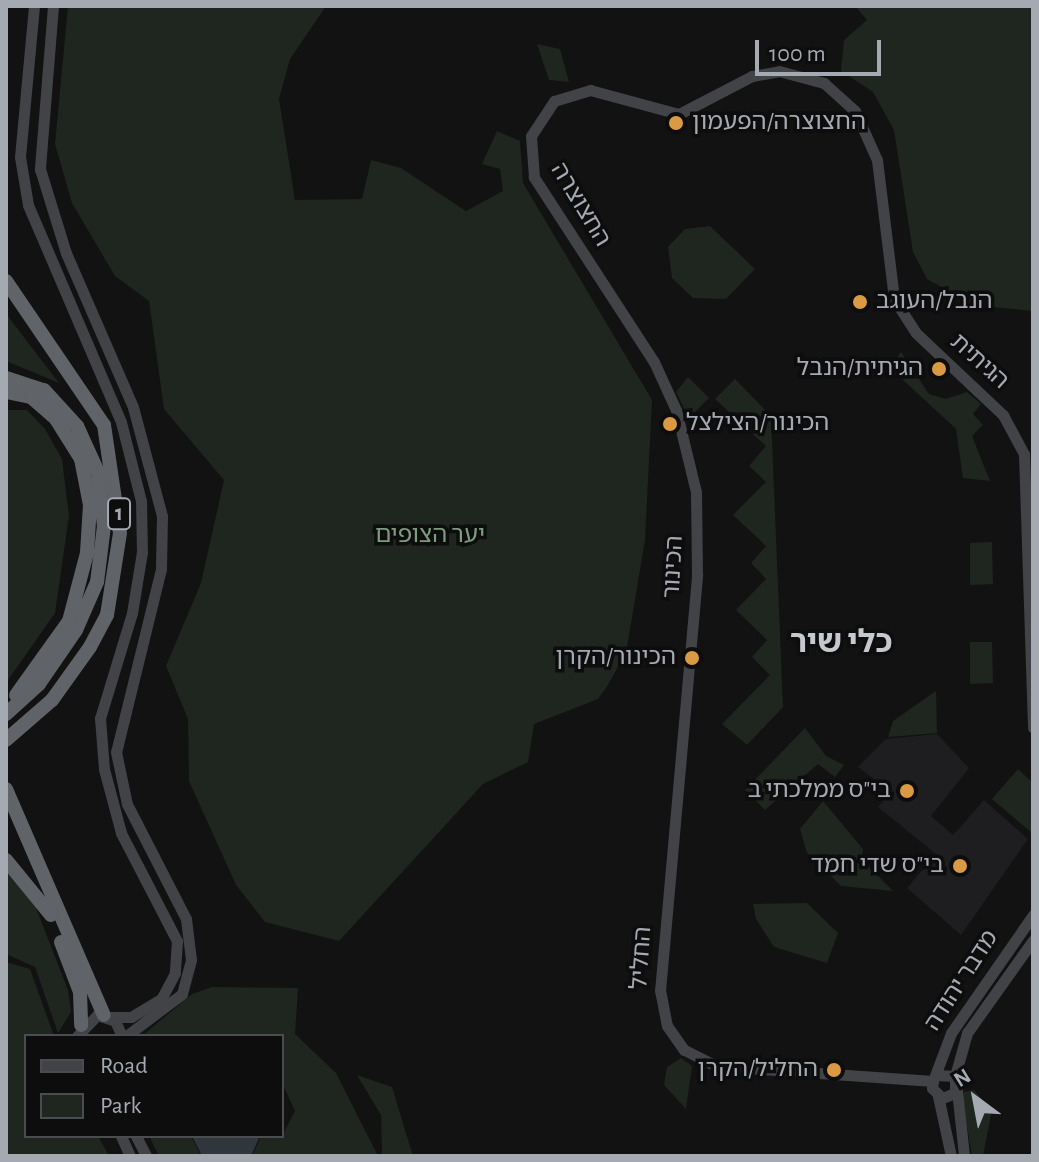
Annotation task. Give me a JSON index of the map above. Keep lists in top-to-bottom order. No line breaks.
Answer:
{"streets":{"highway":["1"],"street":["החצוצרה","הגיתית","הכינור","החליל","מדבר יהודה"]},"crossings":[["החצוצרה","הגיתית"],["החצוצרה","הכינור"],["הכינור","החליל"],["החליל","מדבר יהודה"]],"districts":["כלי שיר"],"parks":["יער הצופים"],"places":["החצוצרה/הפעמון","הנבל/העוגב","הגיתית/הנבל","הכינור/הצילצל","הכינור/הקרן","בי\"ס ממלכתי ב","בי\"ס שדי חמד","החליל/הקרן"],"legend":["Road","Park"],"scale_bar":"100 m","north":"top left"}
